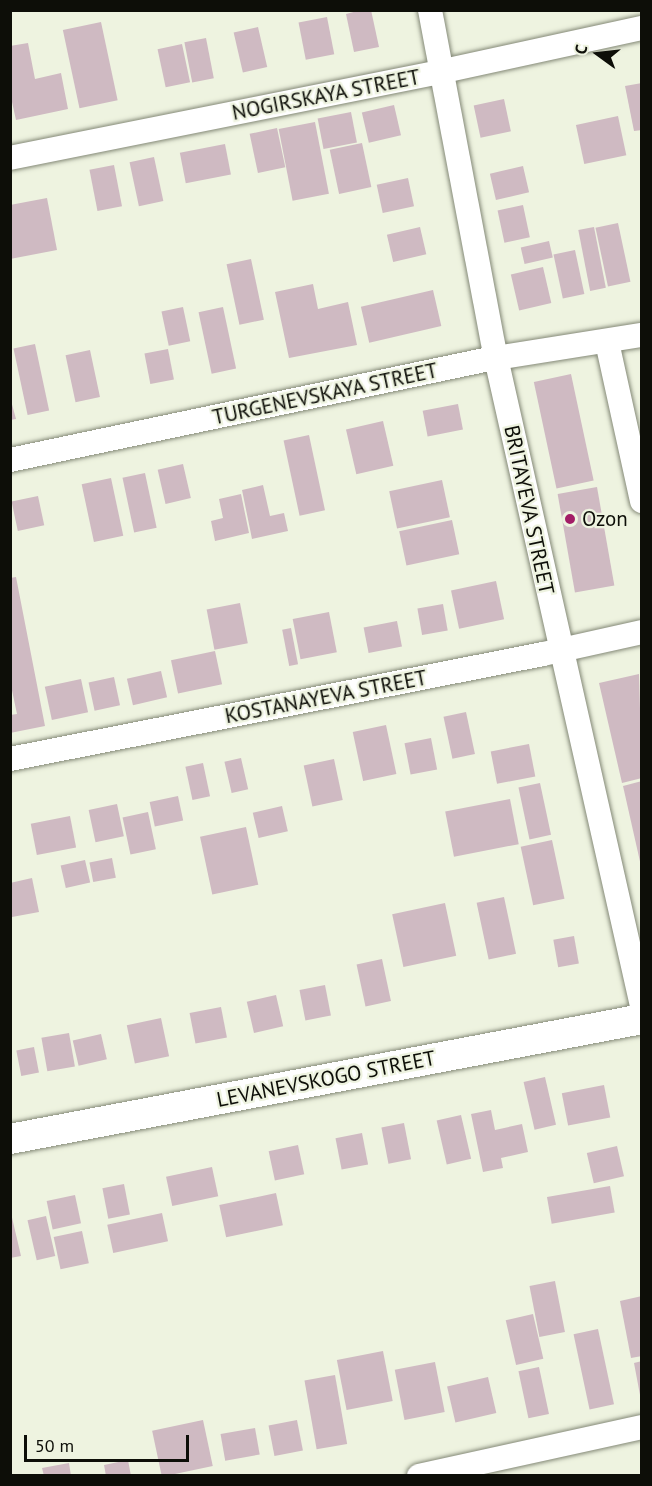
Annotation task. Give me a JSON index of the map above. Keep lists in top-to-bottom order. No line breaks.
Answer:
{"streets":{"street":["NOGIRSKAYA STREET","TURGENEVSKAYA STREET","BRITAYEVA STREET","KOSTANAYEVA STREET","LEVANEVSKOGO STREET"]},"crossings":[["NOGIRSKAYA STREET","BRITAYEVA STREET"],["TURGENEVSKAYA STREET","BRITAYEVA STREET"],["BRITAYEVA STREET","KOSTANAYEVA STREET"]],"places":["Ozon"],"scale_bar":"50 m","north":"left"}
